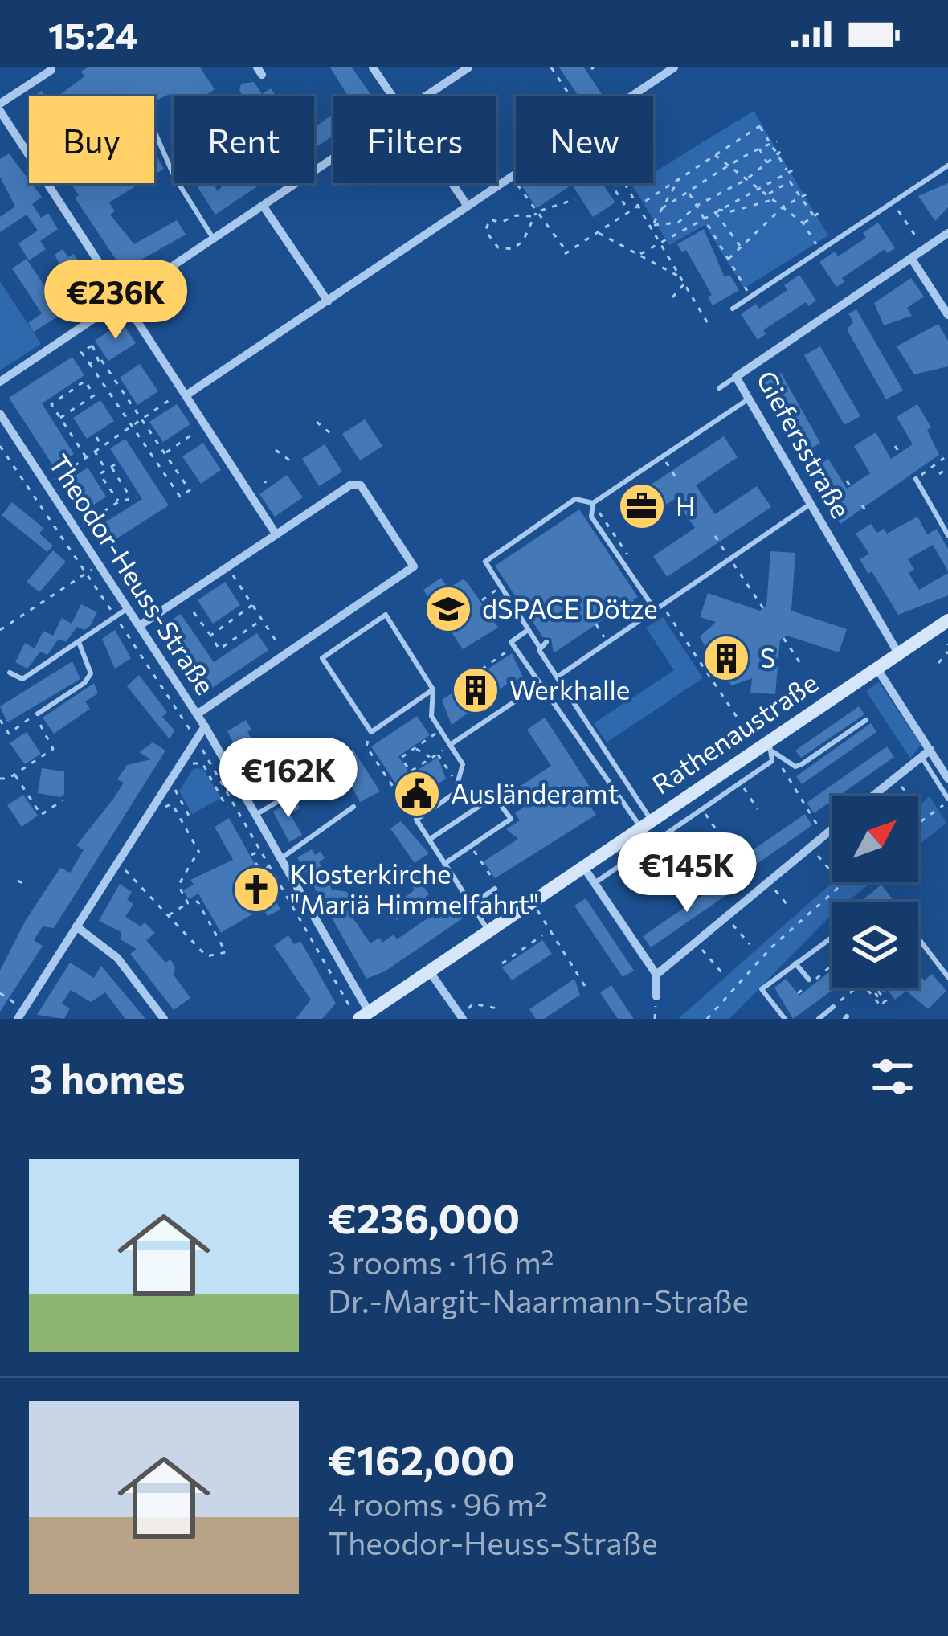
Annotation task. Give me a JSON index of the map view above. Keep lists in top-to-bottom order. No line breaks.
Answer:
{"streets":{"street":["Giefersstraße","Theodor-Heuss-Straße","Rathenaustraße"]},"crossings":[["Giefersstraße","Rathenaustraße"],["Theodor-Heuss-Straße","Rathenaustraße"]],"places":{"office":["H"],"school or university":["dSPACE Dötze"],"building":["S","Werkhalle"],"public building":["Ausländeramt"],"church":["Klosterkirche \"Mariä Himmelfahrt\""]},"north":"top right","page":{"status":"15:24","chip":["Buy","Rent","Filters","New"],"price":["€236K","€162K","€145K"],"heading":"3 homes","list":[{"name":"€236,000","note":"3 rooms · 116 m² · Dr.-Margit-Naarmann-Straße"},{"name":"€162,000","note":"4 rooms · 96 m² · Theodor-Heuss-Straße"}]}}
